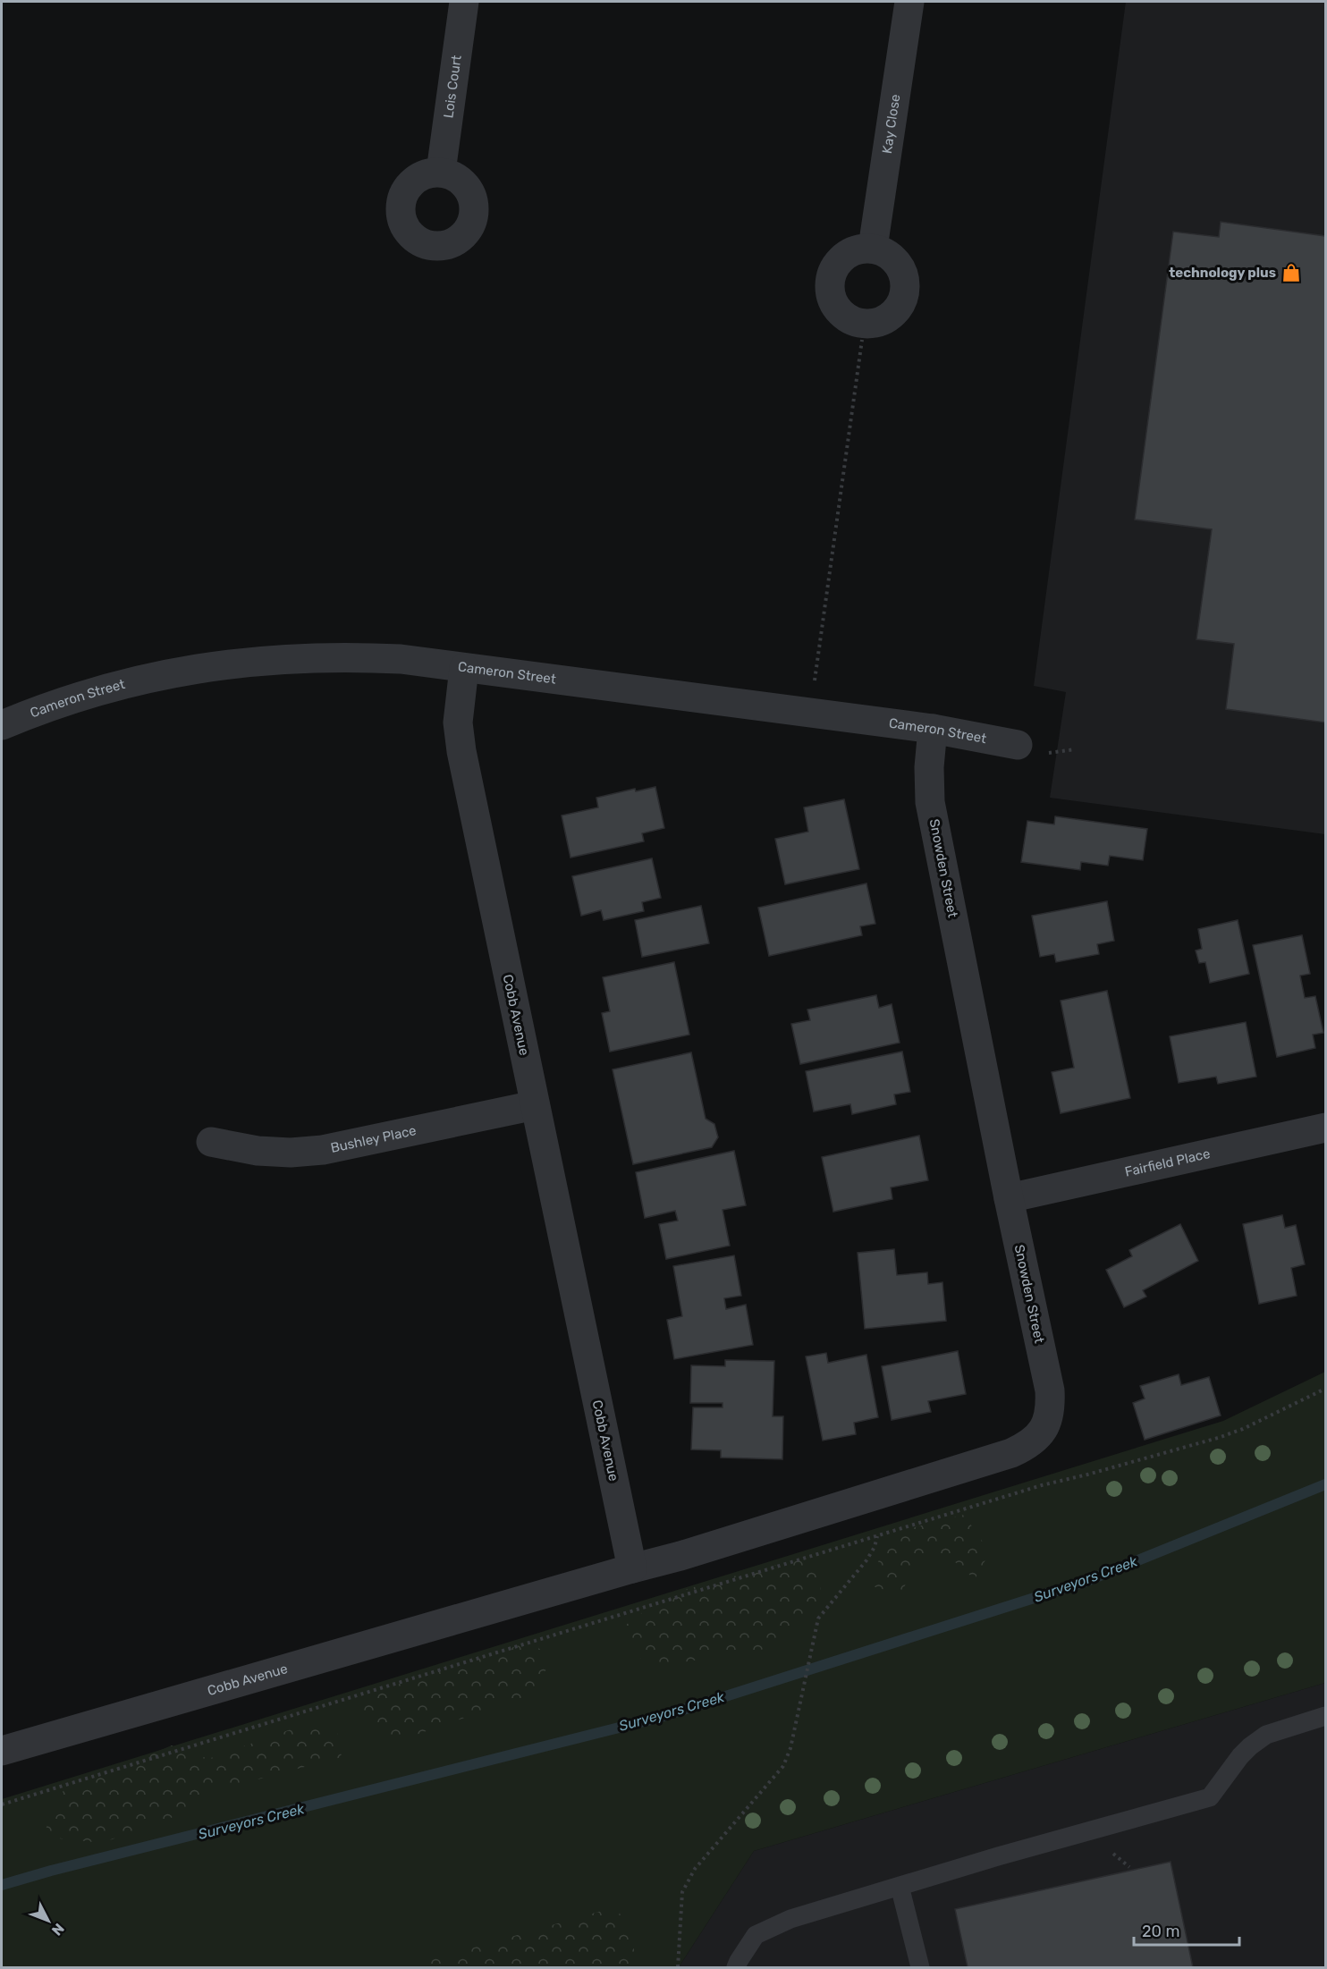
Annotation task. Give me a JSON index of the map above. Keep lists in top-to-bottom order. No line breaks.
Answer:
{"streets":{"street":["Lois Court","Kay Close","Cameron Street","Snowden Street","Cobb Avenue","Bushley Place","Fairfield Place"]},"crossings":[["Cameron Street","Snowden Street"],["Cameron Street","Cobb Avenue"],["Snowden Street","Cobb Avenue"],["Snowden Street","Fairfield Place"],["Cobb Avenue","Bushley Place"]],"water":["Surveyors Creek"],"places":{"shop":["technology plus"]},"scale_bar":"20 m","north":"bottom right"}
